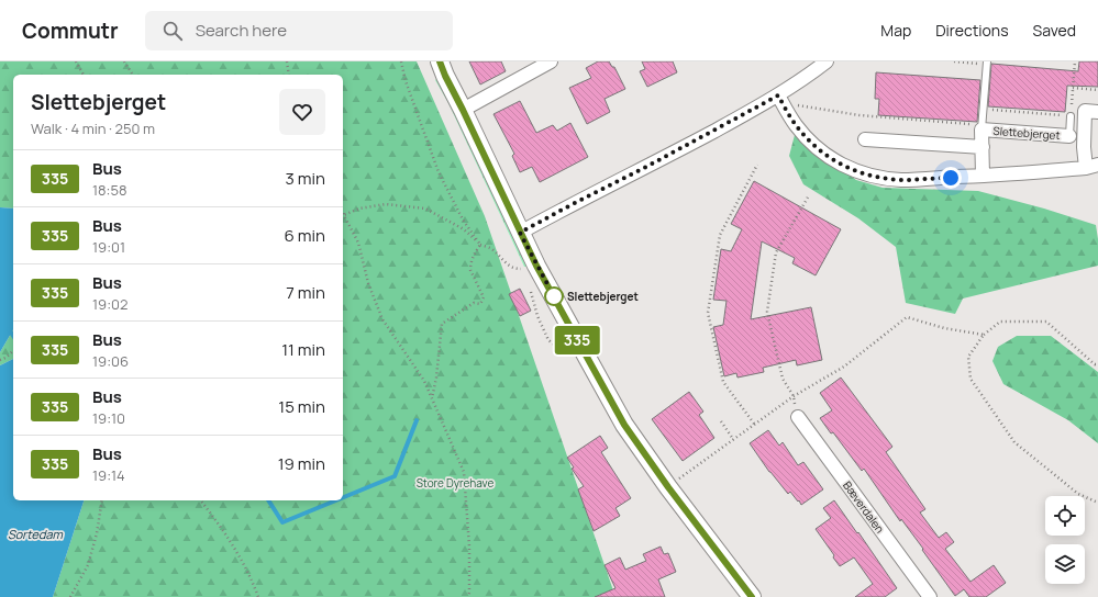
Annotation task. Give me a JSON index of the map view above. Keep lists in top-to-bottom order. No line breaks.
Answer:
{"streets":{"street":["Slettebjerget","Bæverdalen"]},"water":["Sortedam"],"parks":["Store Dyrehave"],"places":["Slettebjerget"],"lines":["bus line 335"],"page":{"header":"Commutr","search":"Search here","nav":["Map","Directions","Saved"],"on_map":"335","heading":["Slettebjerget","Walk · 4 min · 250 m"],"list":[{"mark":"335","name":"Bus","note":"18:58","value":"3 min"},{"mark":"335","name":"Bus","note":"19:01","value":"6 min"},{"mark":"335","name":"Bus","note":"19:02","value":"7 min"},{"mark":"335","name":"Bus","note":"19:06","value":"11 min"},{"mark":"335","name":"Bus","note":"19:10","value":"15 min"},{"mark":"335","name":"Bus","note":"19:14","value":"19 min"}]}}
